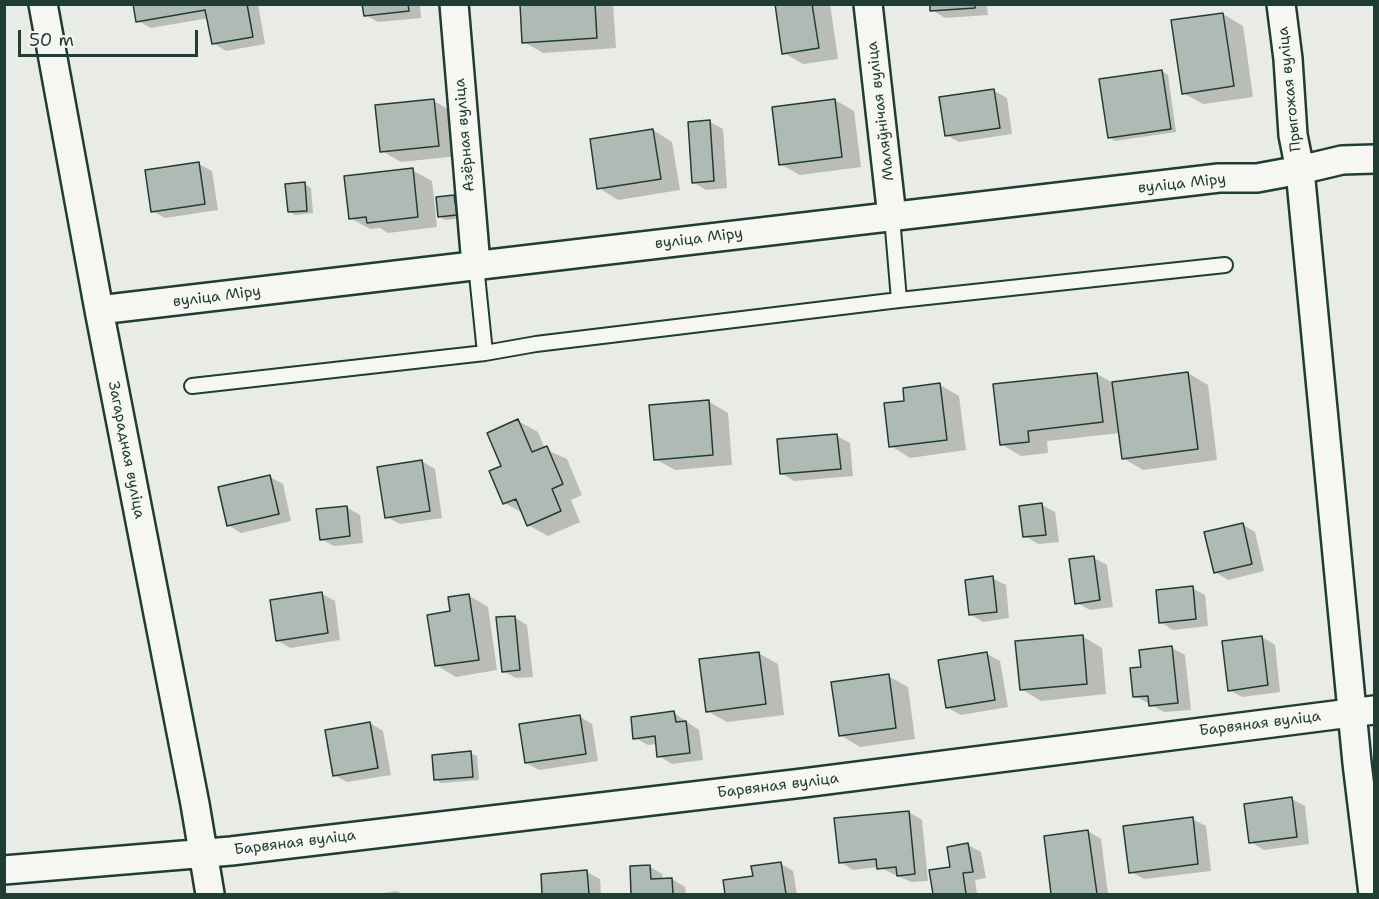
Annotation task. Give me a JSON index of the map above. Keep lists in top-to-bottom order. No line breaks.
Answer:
{"streets":{"street":["Прыгожая вуліца","Маляўнічая вуліца","Азёрная вуліца","вуліца Міру","Загарадная вуліца","Барвяная вуліца"]},"crossings":[["Прыгожая вуліца","вуліца Міру"],["Маляўнічая вуліца","вуліца Міру"],["Азёрная вуліца","вуліца Міру"],["вуліца Міру","Загарадная вуліца"],["Загарадная вуліца","Барвяная вуліца"]],"scale_bar":"50 m"}
